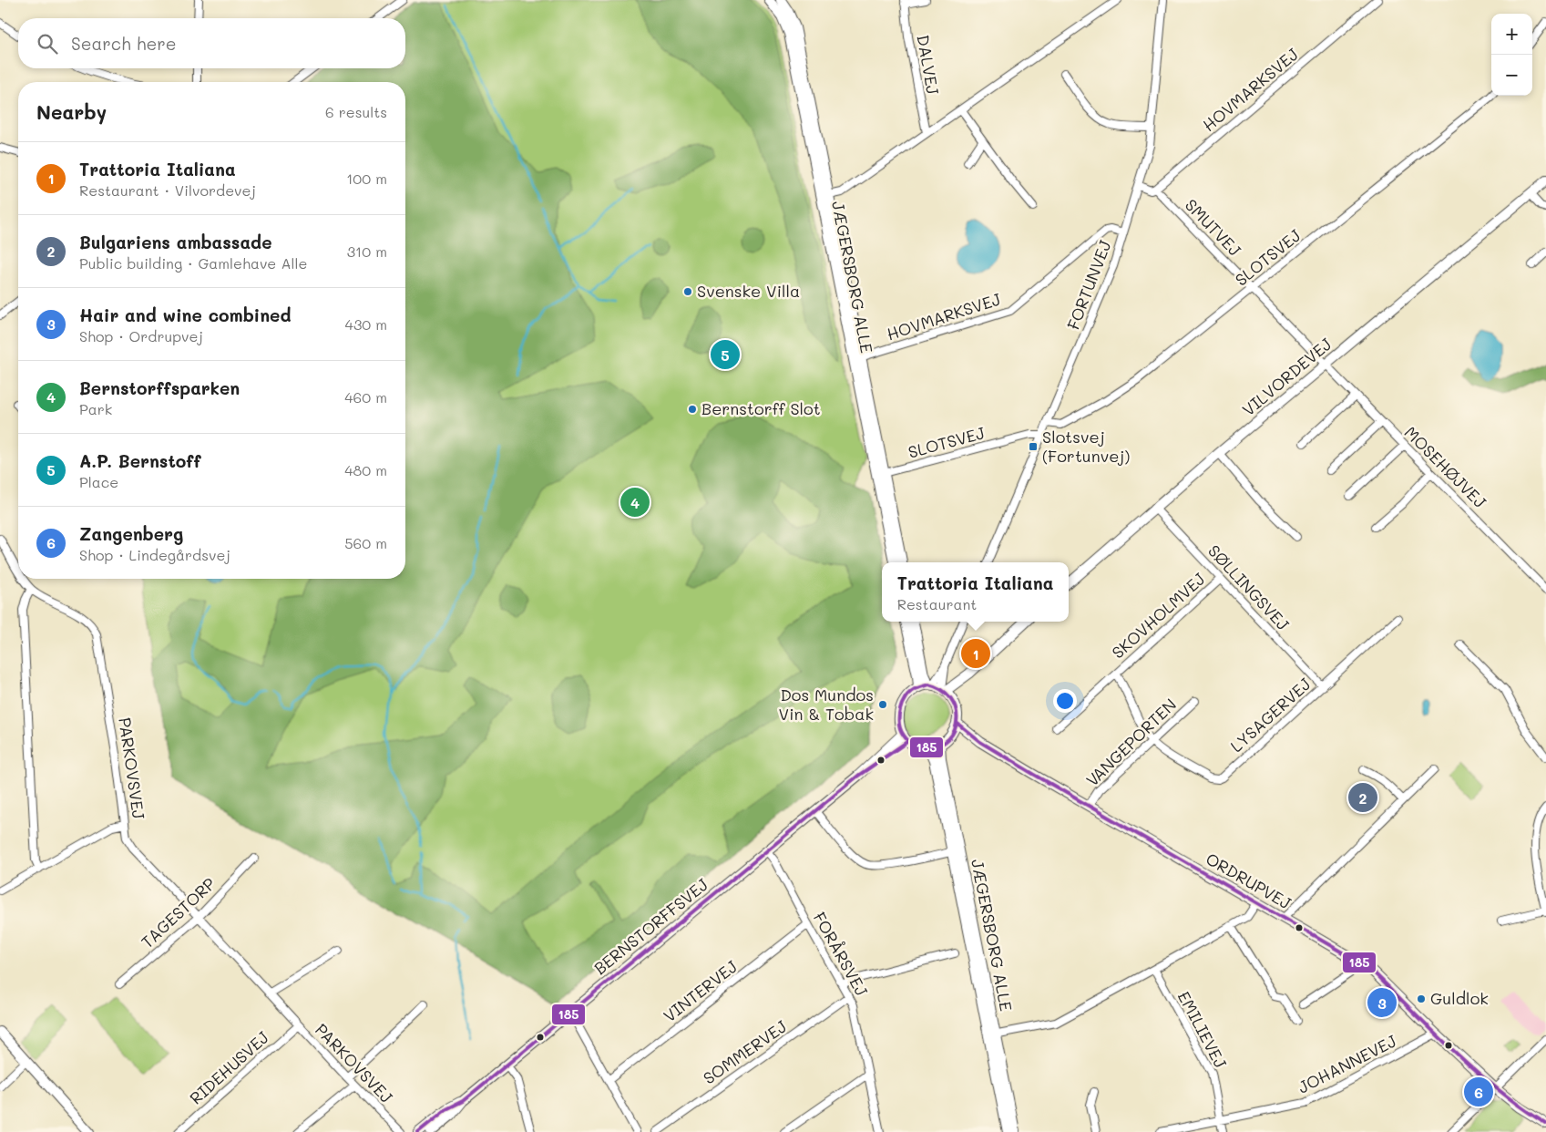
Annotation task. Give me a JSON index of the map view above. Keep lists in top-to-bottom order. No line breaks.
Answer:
{"streets":{"street":["DALVEJ","HOVMARKSVEJ","SMUTVEJ","SLOTSVEJ","JÆGERSBORG ALLE","FORTUNVEJ","VILVORDEVEJ","MOSEHØJVEJ","SØLLINGSVEJ","SKOVHOLMVEJ","LYSAGERVEJ","VANGEPORTEN","PARKOVSVEJ","ORDRUPVEJ","TAGESTORP","BERNSTORFFSVEJ","FORÅRSVEJ","VINTERVEJ","EMILIEVEJ","SOMMERVEJ","JOHANNEVEJ","RIDEHUSVEJ"]},"crossings":[["HOVMARKSVEJ","SMUTVEJ"],["HOVMARKSVEJ","JÆGERSBORG ALLE"],["HOVMARKSVEJ","FORTUNVEJ"],["SMUTVEJ","SLOTSVEJ"],["SMUTVEJ","VILVORDEVEJ"],["SMUTVEJ","MOSEHØJVEJ"],["SLOTSVEJ","JÆGERSBORG ALLE"],["SLOTSVEJ","FORTUNVEJ"],["JÆGERSBORG ALLE","ORDRUPVEJ"],["JÆGERSBORG ALLE","BERNSTORFFSVEJ"],["VILVORDEVEJ","MOSEHØJVEJ"],["VILVORDEVEJ","SØLLINGSVEJ"],["SØLLINGSVEJ","SKOVHOLMVEJ"],["SØLLINGSVEJ","LYSAGERVEJ"],["SKOVHOLMVEJ","LYSAGERVEJ"],["SKOVHOLMVEJ","VANGEPORTEN"],["LYSAGERVEJ","VANGEPORTEN"],["VANGEPORTEN","ORDRUPVEJ"],["PARKOVSVEJ","TAGESTORP"],["PARKOVSVEJ","RIDEHUSVEJ"],["ORDRUPVEJ","BERNSTORFFSVEJ"],["ORDRUPVEJ","JOHANNEVEJ"],["BERNSTORFFSVEJ","FORÅRSVEJ"],["FORÅRSVEJ","VINTERVEJ"],["FORÅRSVEJ","SOMMERVEJ"],["EMILIEVEJ","JOHANNEVEJ"]],"places":{"other":["Svenske Villa","Bernstorff Slot","Dos Mundos Vin & Tobak","Guldlok"],"transit":["Slotsvej (Fortunvej)"]},"lines":["transit line 185"],"page":{"map_buttons":["+","−"],"search":"Search here","heading":["Nearby","6 results"],"list":[{"mark":"1","name":"Trattoria Italiana","note":"Restaurant · Vilvordevej","value":"100 m"},{"mark":"2","name":"Bulgariens ambassade","note":"Public building · Gamlehave Alle","value":"310 m"},{"mark":"3","name":"Hair and wine combined","note":"Shop · Ordrupvej","value":"430 m"},{"mark":"4","name":"Bernstorffsparken","note":"Park","value":"460 m"},{"mark":"5","name":"A.P. Bernstoff","note":"Place","value":"480 m"},{"mark":"6","name":"Zangenberg","note":"Shop · Lindegårdsvej","value":"560 m"}],"pins":["5","4","1","2","3","6"],"popup":["Trattoria Italiana","Restaurant"]}}
